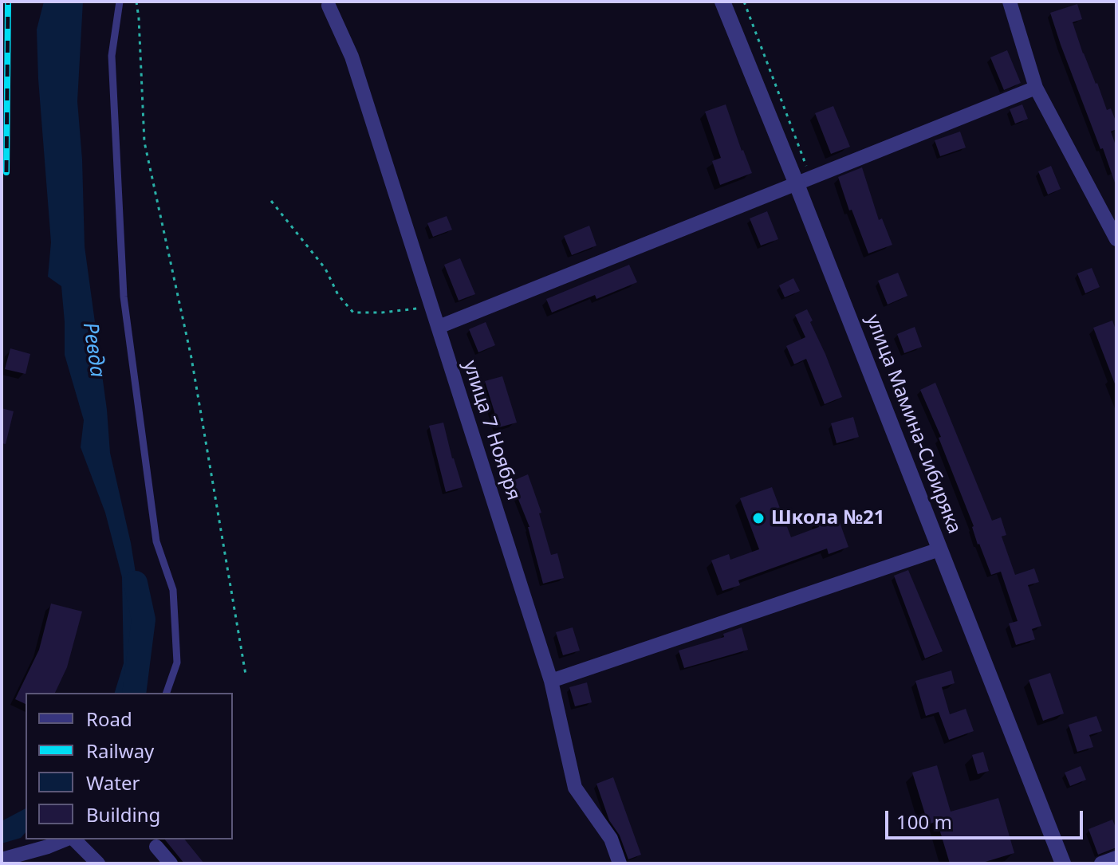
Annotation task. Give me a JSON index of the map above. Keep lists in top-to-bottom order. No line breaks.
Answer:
{"streets":{"street":["улица Мамина-Сибиряка","улица 7 Ноября"]},"water":["Ревда"],"places":["Школа №21"],"legend":["Road","Railway","Water","Building"],"scale_bar":"100 m"}
